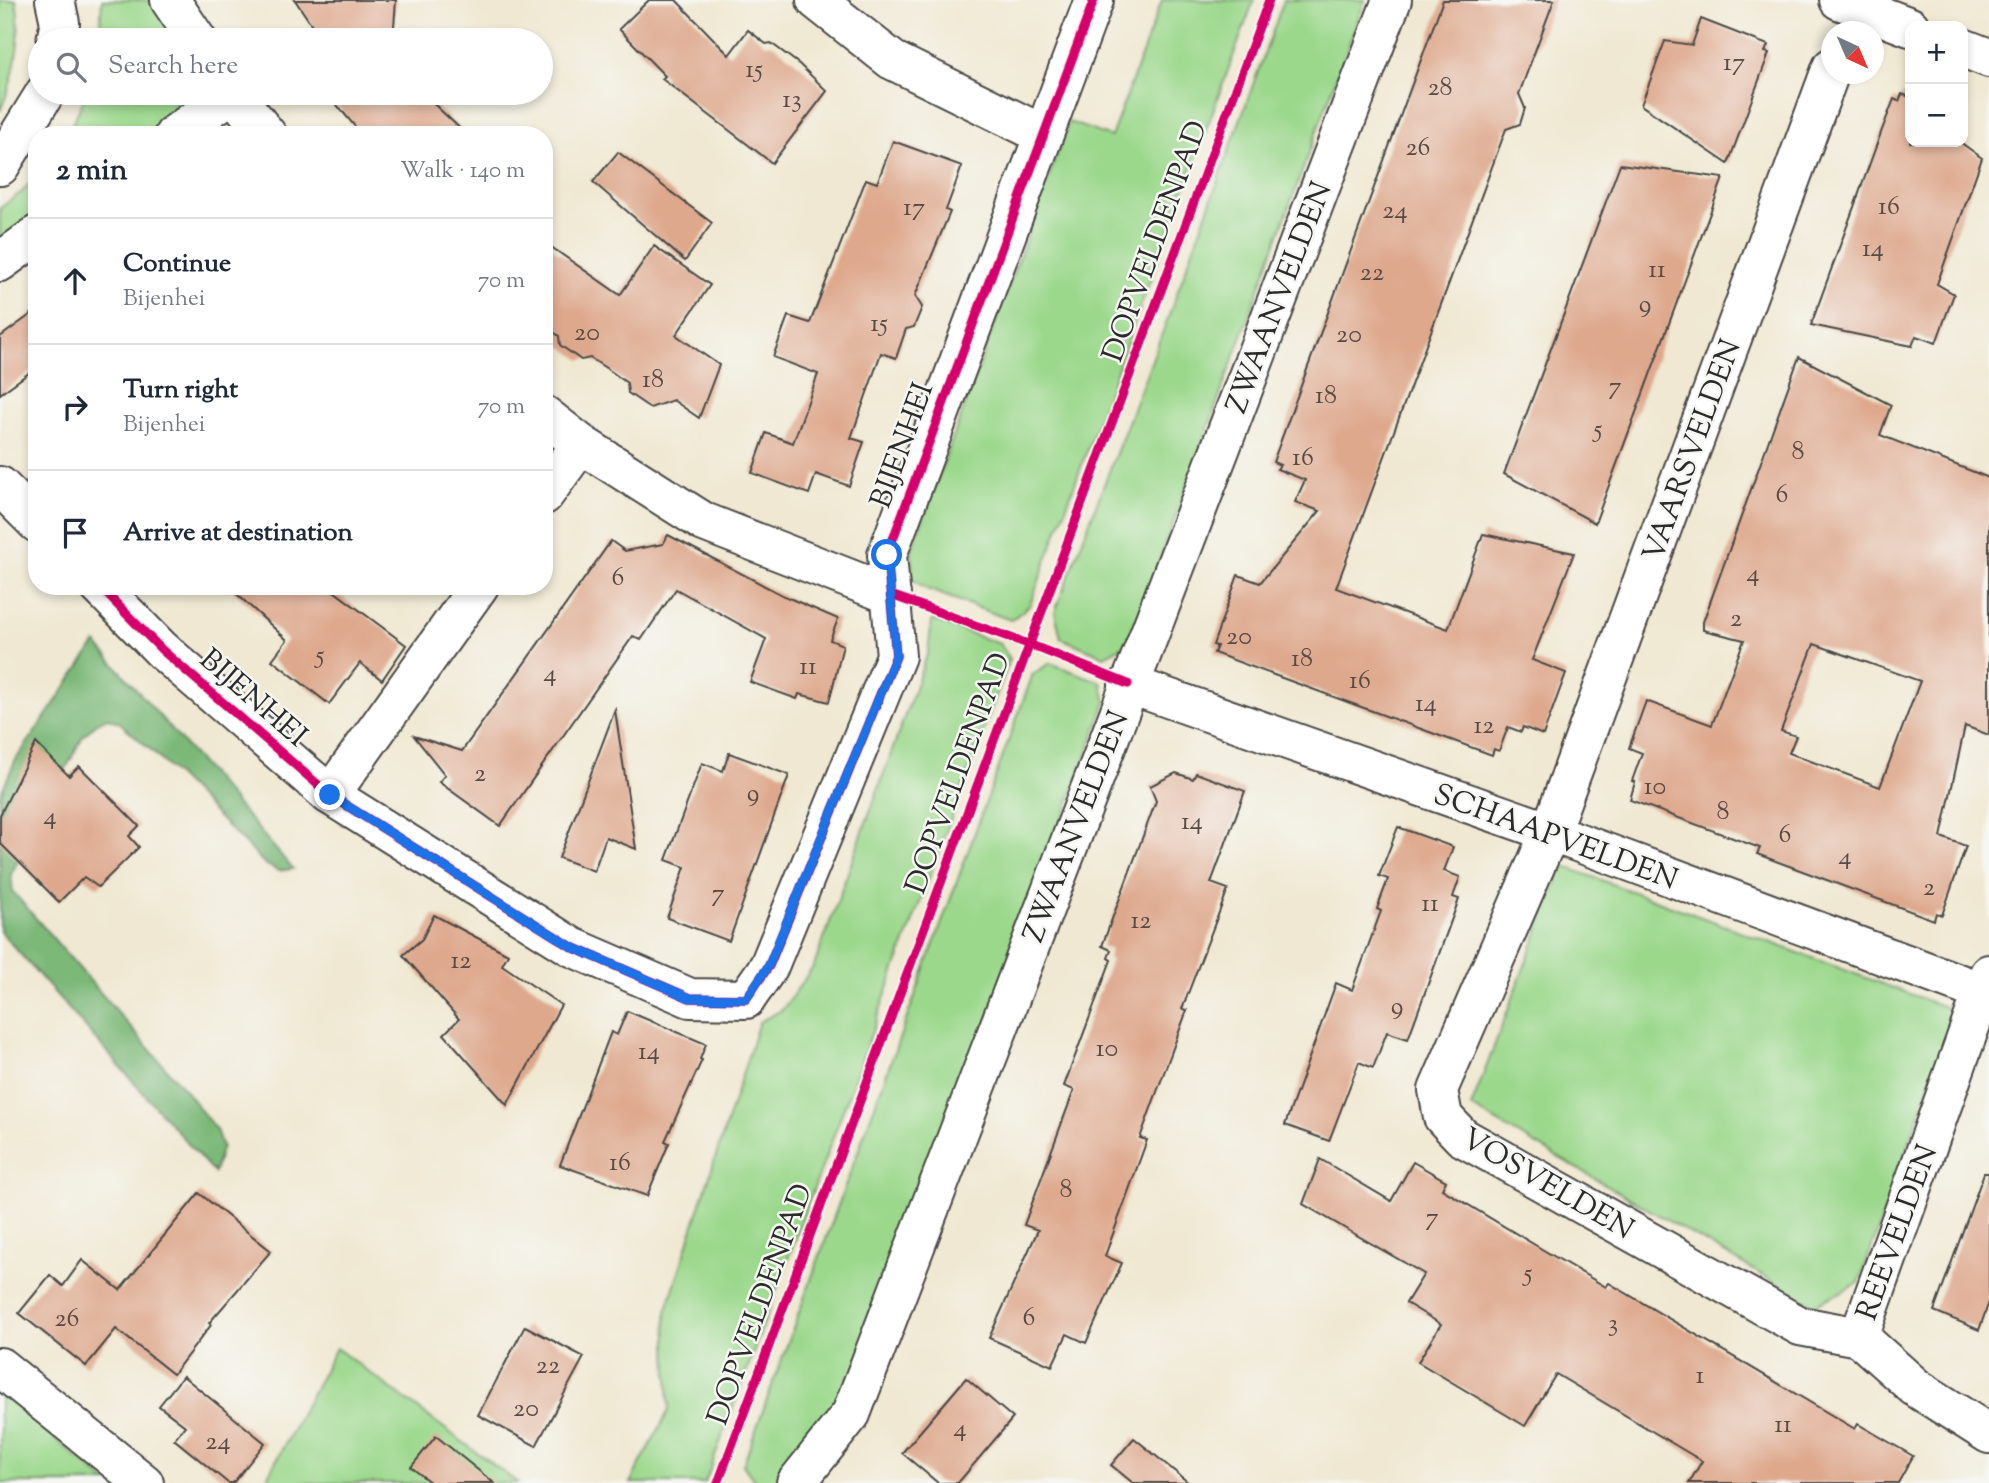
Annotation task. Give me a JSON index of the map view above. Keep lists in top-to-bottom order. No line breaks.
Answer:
{"streets":{"street":["ZWAANVELDEN","BIJENHEI","VAARSVELDEN","SCHAAPVELDEN","VOSVELDEN","REEVELDEN"],"cycle path":["DOPVELDENPAD"]},"crossings":[["ZWAANVELDEN","SCHAAPVELDEN"],["VAARSVELDEN","SCHAAPVELDEN"],["VAARSVELDEN","VOSVELDEN"],["SCHAAPVELDEN","VOSVELDEN"],["SCHAAPVELDEN","REEVELDEN"],["VOSVELDEN","REEVELDEN"]],"house_numbers":["17","15","28","13","26","16","17","24","14","11","22","9","15","20","20","18","7","18","5","8","16","6","4","6","2","20","5","18","11","4","16","14","12","2","10","9","8","4","14","6","4","2","7","11","12","12","9","10","14","16","8","7","5","6","26","3","22","1","20","11","4","24"],"north":"bottom right","page":{"map_buttons":["+","−"],"search":"Search here","heading":["2 min","Walk · 140 m"],"list":[["Continue","Bijenhei","70 m"],["Turn right","Bijenhei","70 m"],"Arrive at destination"]}}
